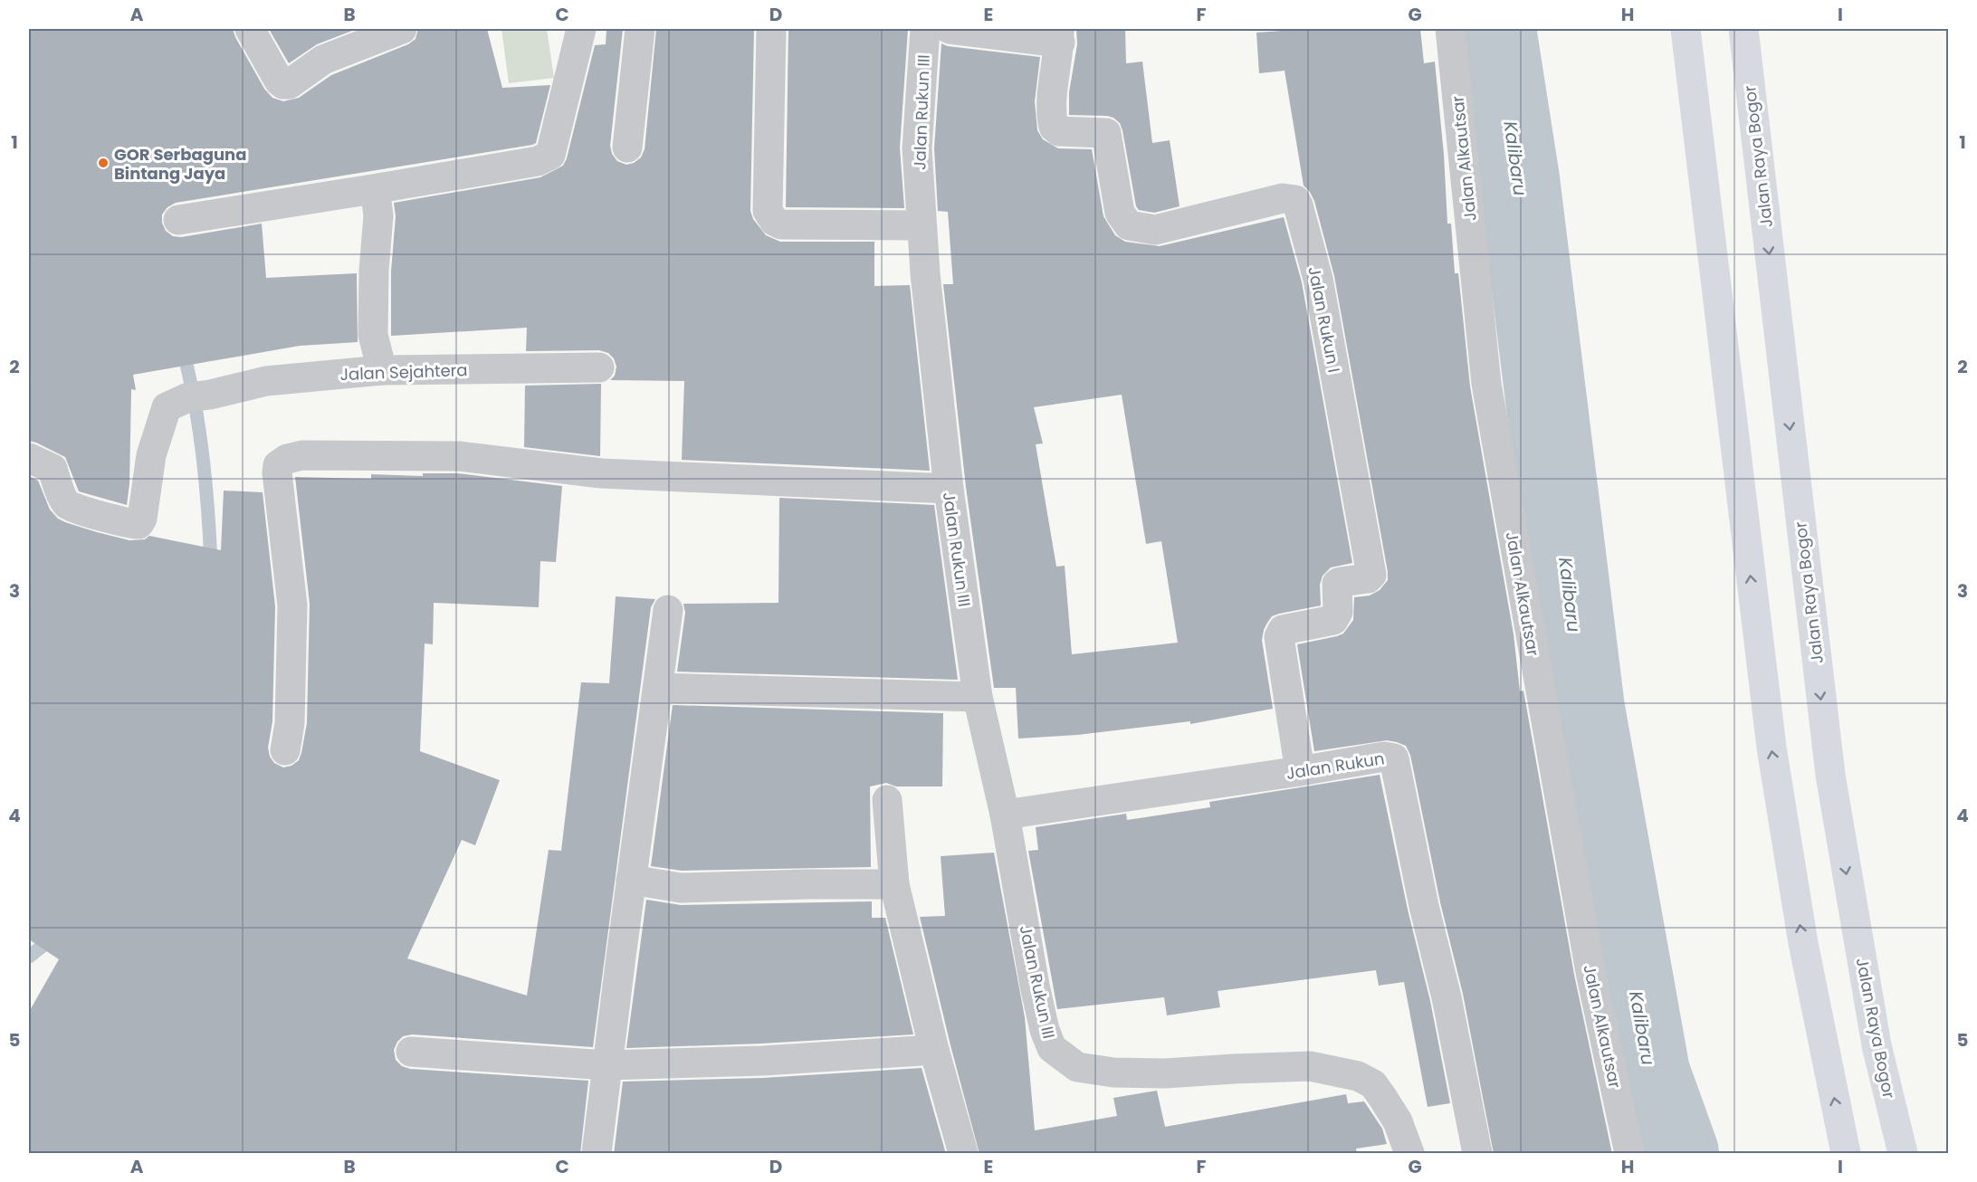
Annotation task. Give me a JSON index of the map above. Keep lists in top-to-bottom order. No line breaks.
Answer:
{"streets":{"highway":["Jalan Raya Bogor"],"street":["Jalan Rukun III","Jalan Alkautsar","Jalan Rukun I","Jalan Sejahtera","Jalan Rukun"]},"crossings":[["Jalan Rukun III","Jalan Rukun"],["Jalan Rukun I","Jalan Rukun"]],"water":["Kalibaru"],"places":["GOR Serbaguna Bintang Jaya"],"grid":{"columns":["A","B","C","D","E","F","G","H","I"],"rows":["1","2","3","4","5"]}}
